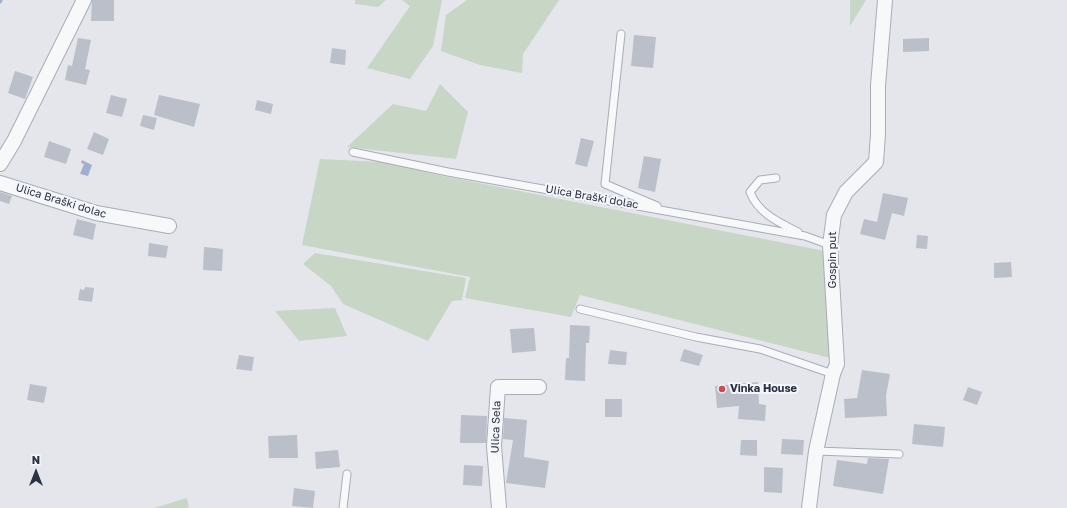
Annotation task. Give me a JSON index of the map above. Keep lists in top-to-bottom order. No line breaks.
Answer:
{"streets":{"street":["Ulica Braški dolac","Gospin put","Ulica Sela"]},"crossings":[["Ulica Braški dolac","Gospin put"]],"places":["Vinka House"],"north":"top"}
